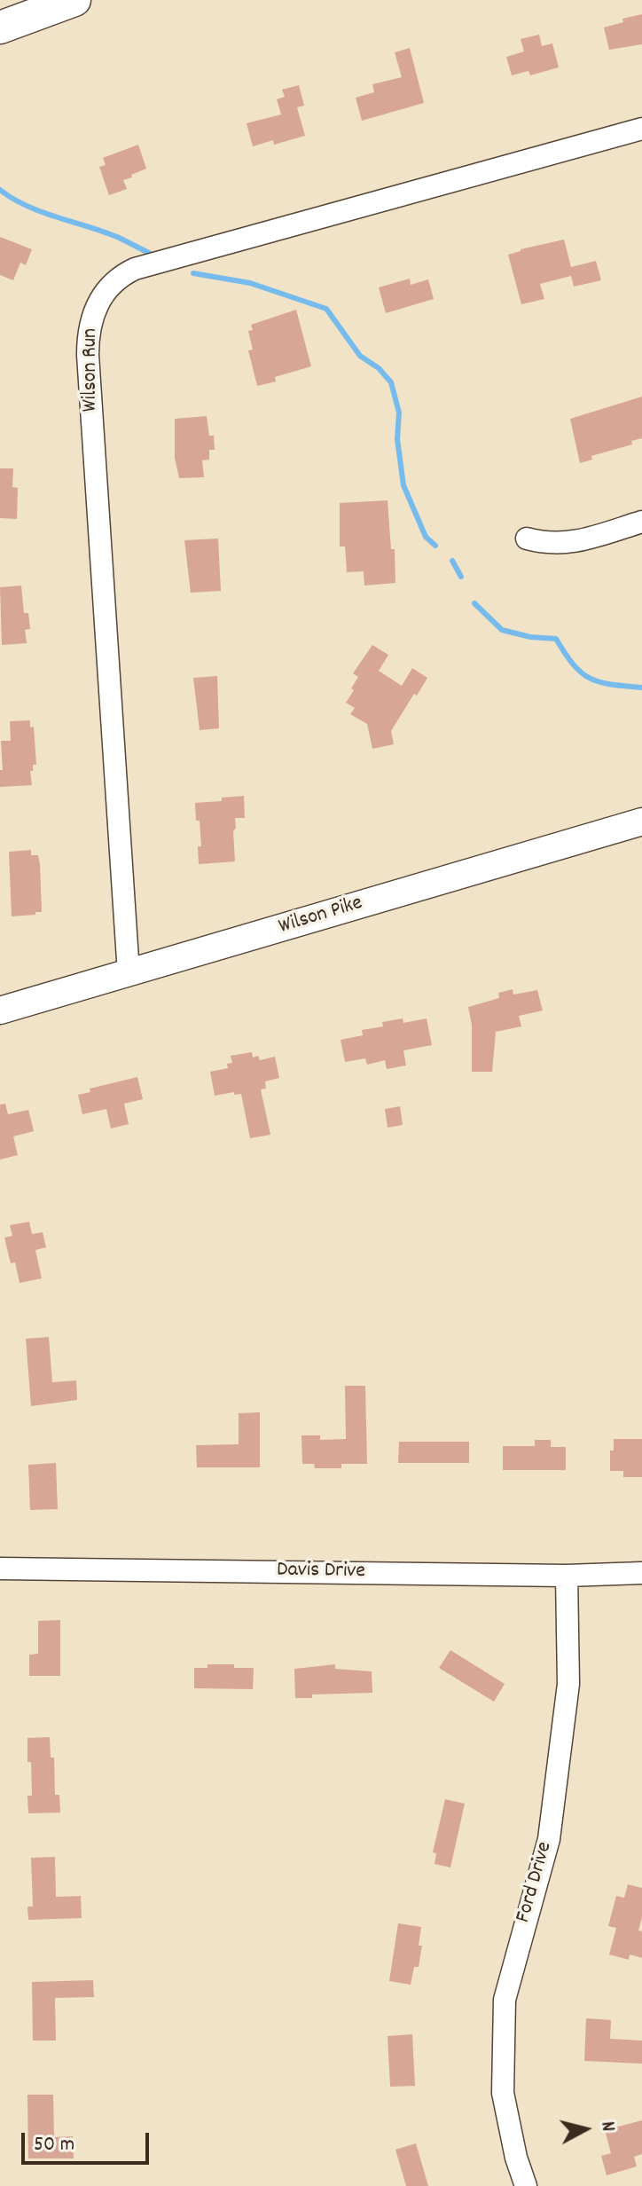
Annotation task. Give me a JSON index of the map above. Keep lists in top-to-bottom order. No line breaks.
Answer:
{"streets":{"main road":["Wilson Pike"],"street":["Wilson Run","Davis Drive","Ford Drive"]},"crossings":[["Wilson Run","Wilson Pike"],["Davis Drive","Ford Drive"]],"scale_bar":"50 m","north":"right"}
